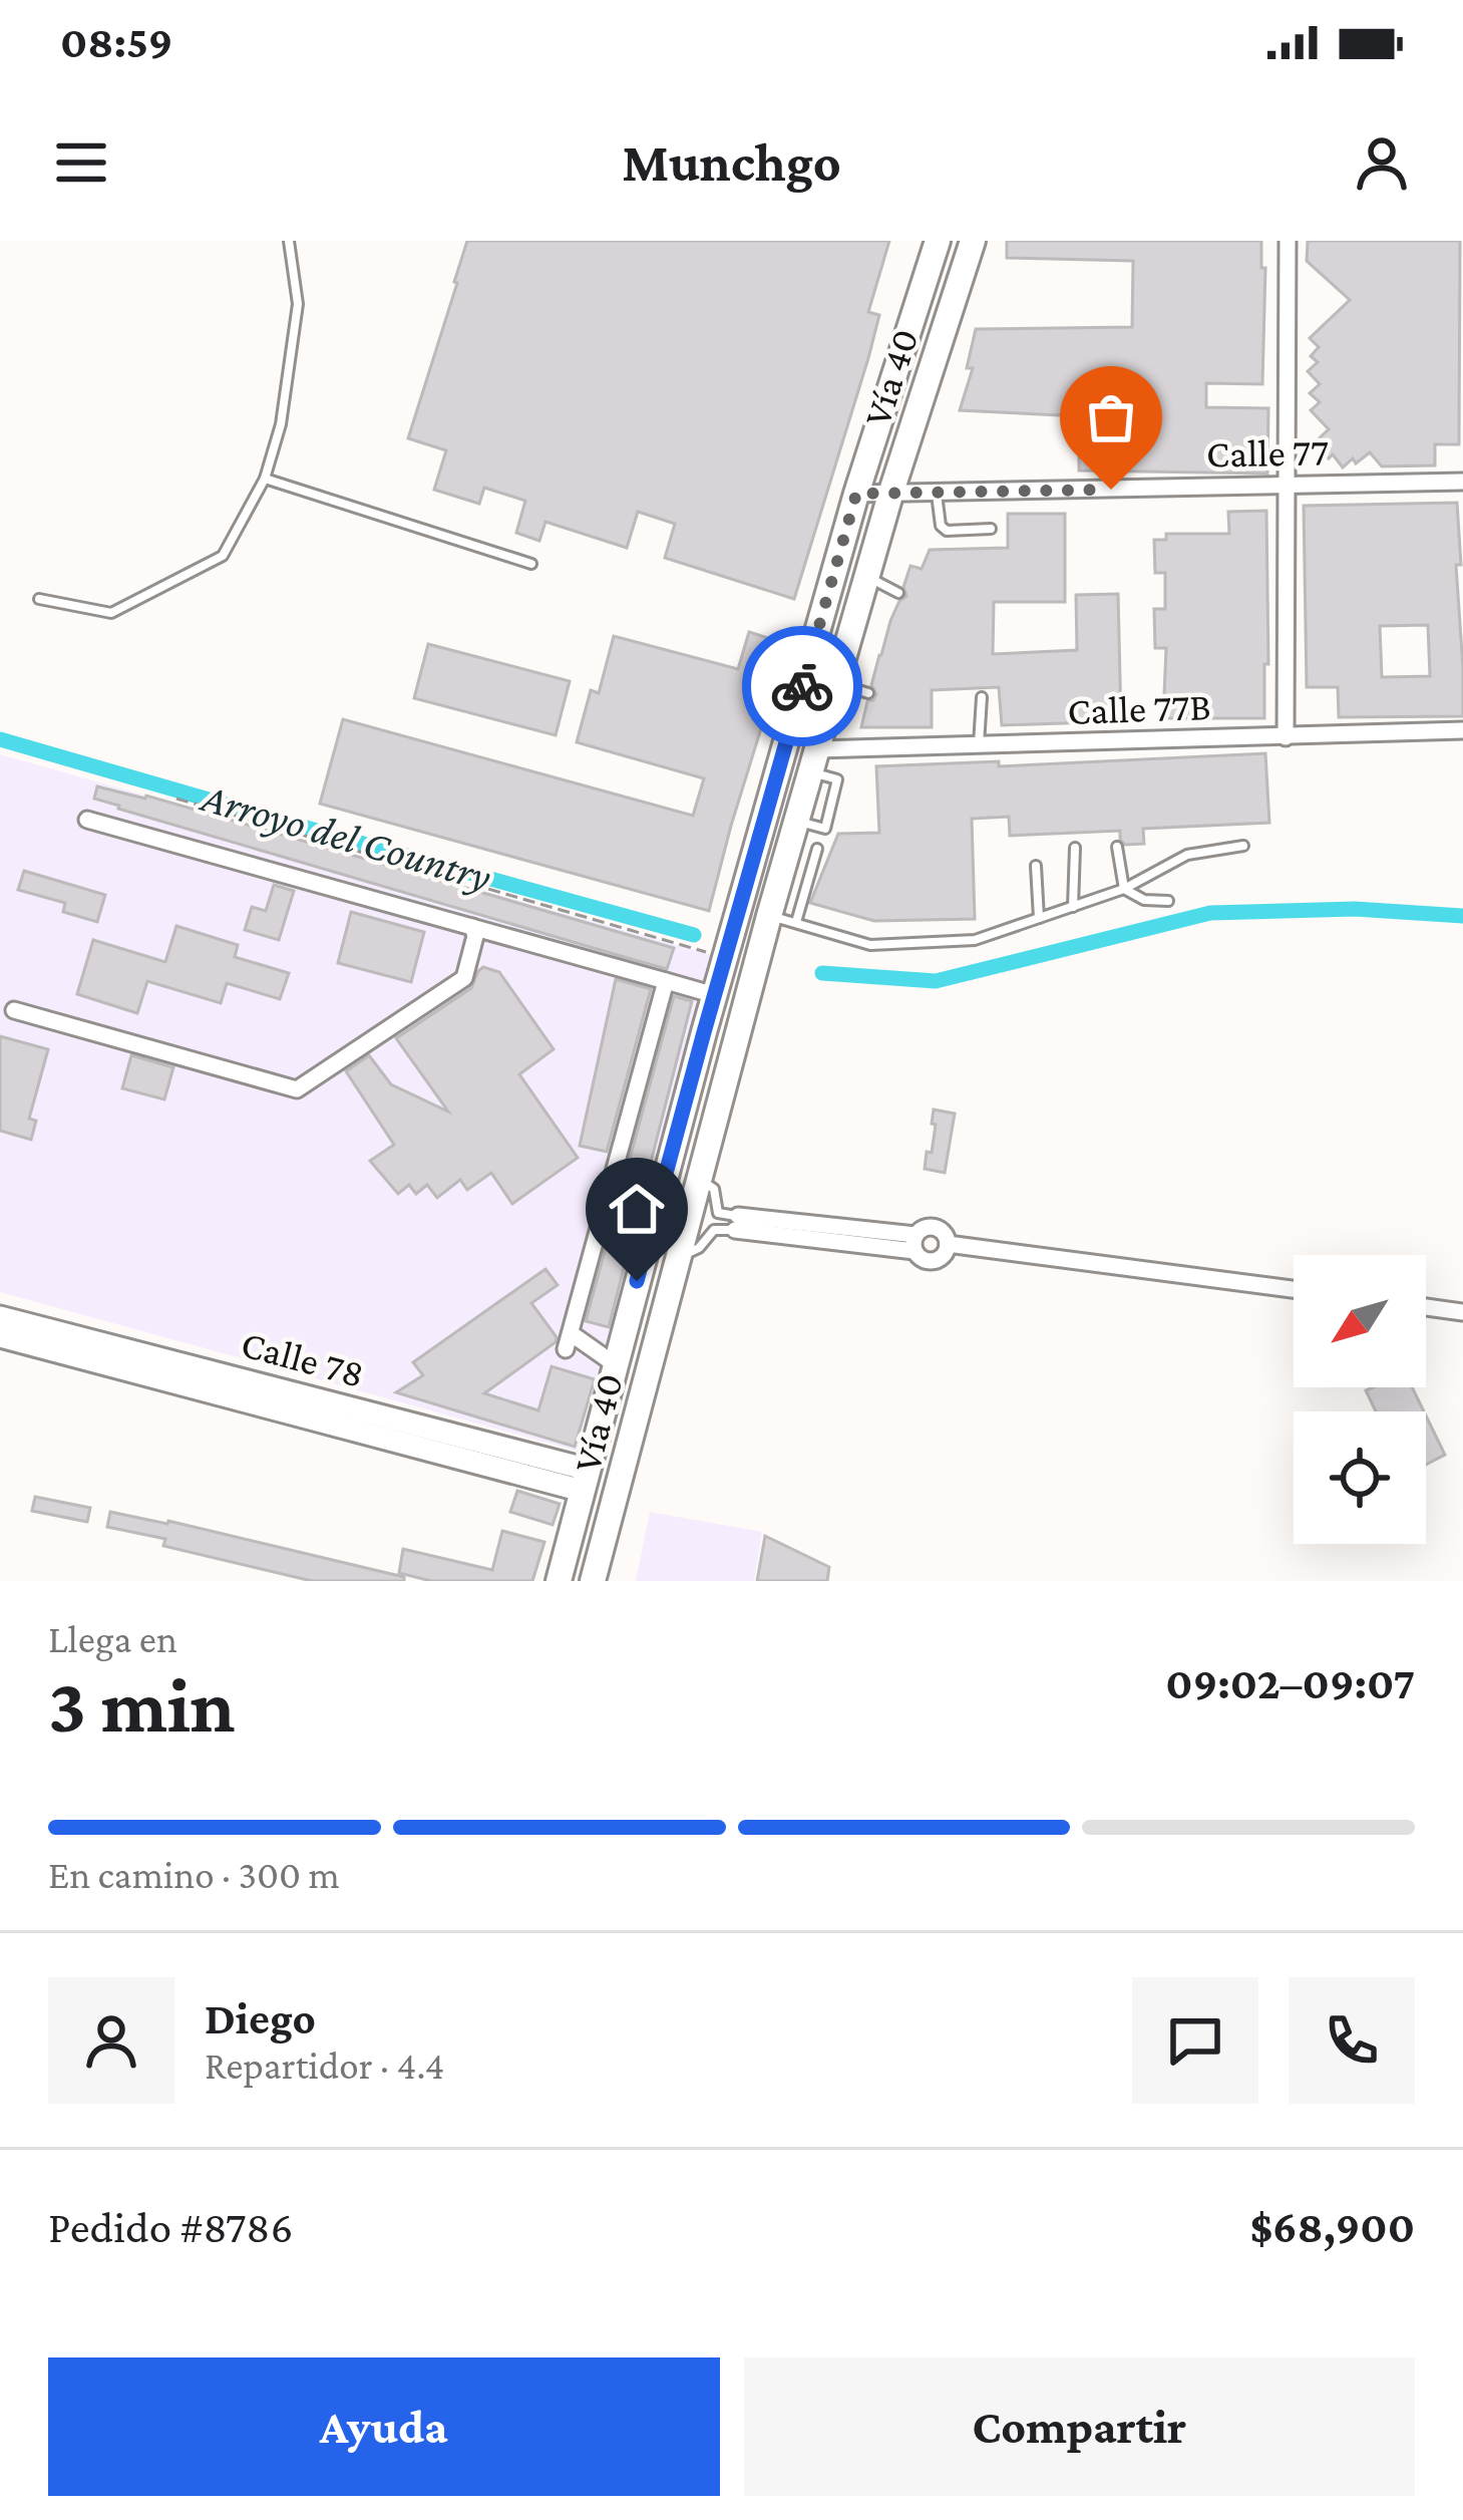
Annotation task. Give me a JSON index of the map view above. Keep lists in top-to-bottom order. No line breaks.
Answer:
{"streets":{"highway":["Vía 40"],"main road":["Calle 78"],"street":["Calle 77","Calle 77B"]},"crossings":[["Vía 40","Calle 77"],["Vía 40","Calle 77B"],["Vía 40","Calle 78"]],"water":["Arroyo del Country"],"north":"bottom left","page":{"status":"08:59","header":"Munchgo","heading":["3 min","Llega en","09:02–09:07"],"panel":["Diego","Repartidor · 4.4","Pedido #8786","$68,900"],"bar":"En camino · 300 m","buttons":["Ayuda","Compartir"]}}
